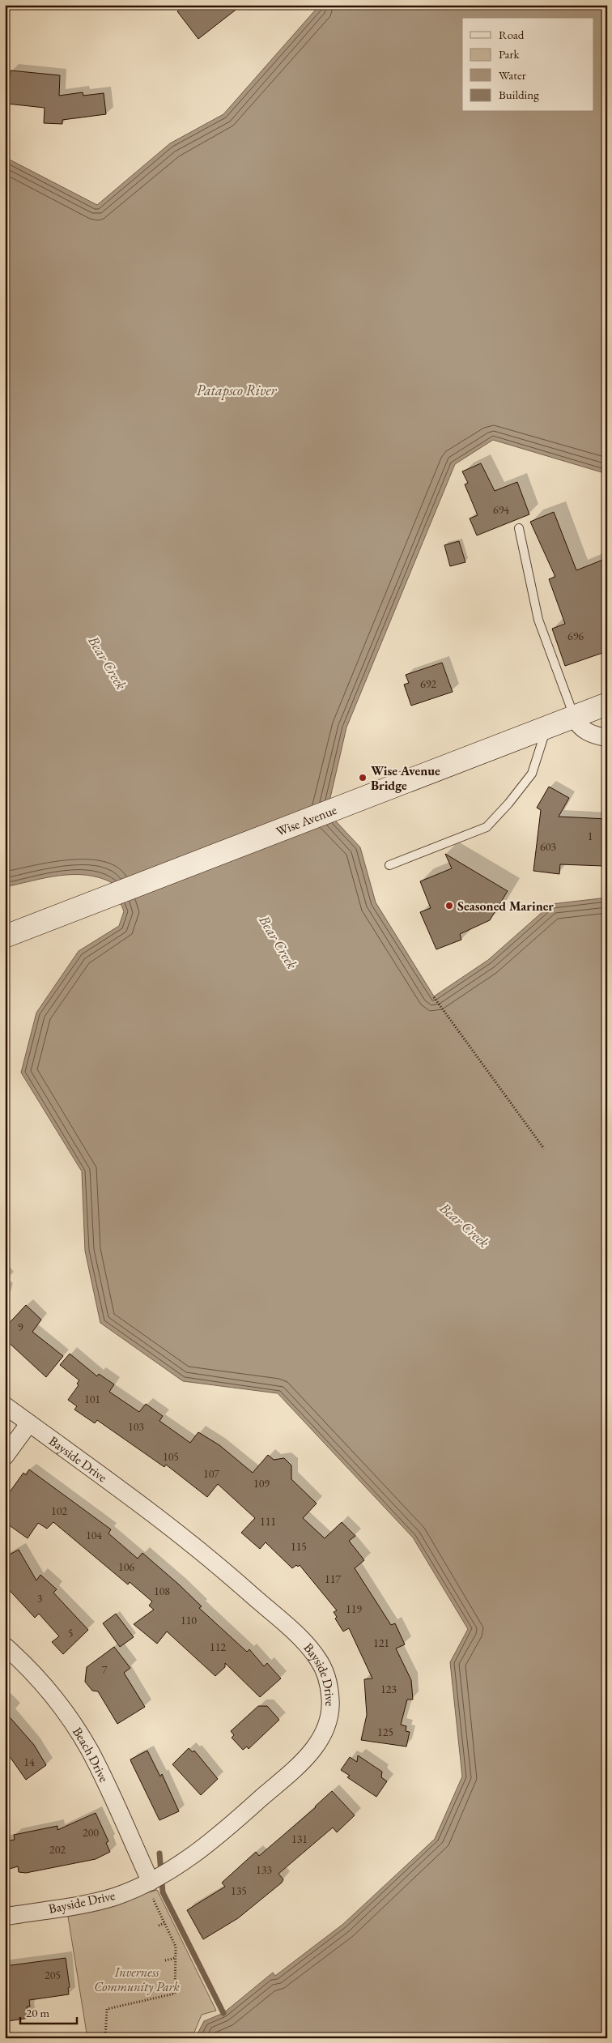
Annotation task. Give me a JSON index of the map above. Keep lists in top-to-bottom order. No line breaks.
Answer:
{"streets":{"main road":["Wise Avenue"],"street":["Bayside Drive","Beach Drive"]},"crossings":[["Bayside Drive","Beach Drive"]],"water":["Patapsco River","Bear Creek"],"parks":["Inverness Community Park"],"places":["Wise Avenue Bridge","Seasoned Mariner"],"house_numbers":["694","696","692","1","603","9","101","103","105","107","109","102","111","104","115","106","117","108","3","119","110","5","121","112","7","123","125","14","200","131","202","133","135","205"],"legend":["Road","Park","Water","Building"],"scale_bar":"20 m"}
